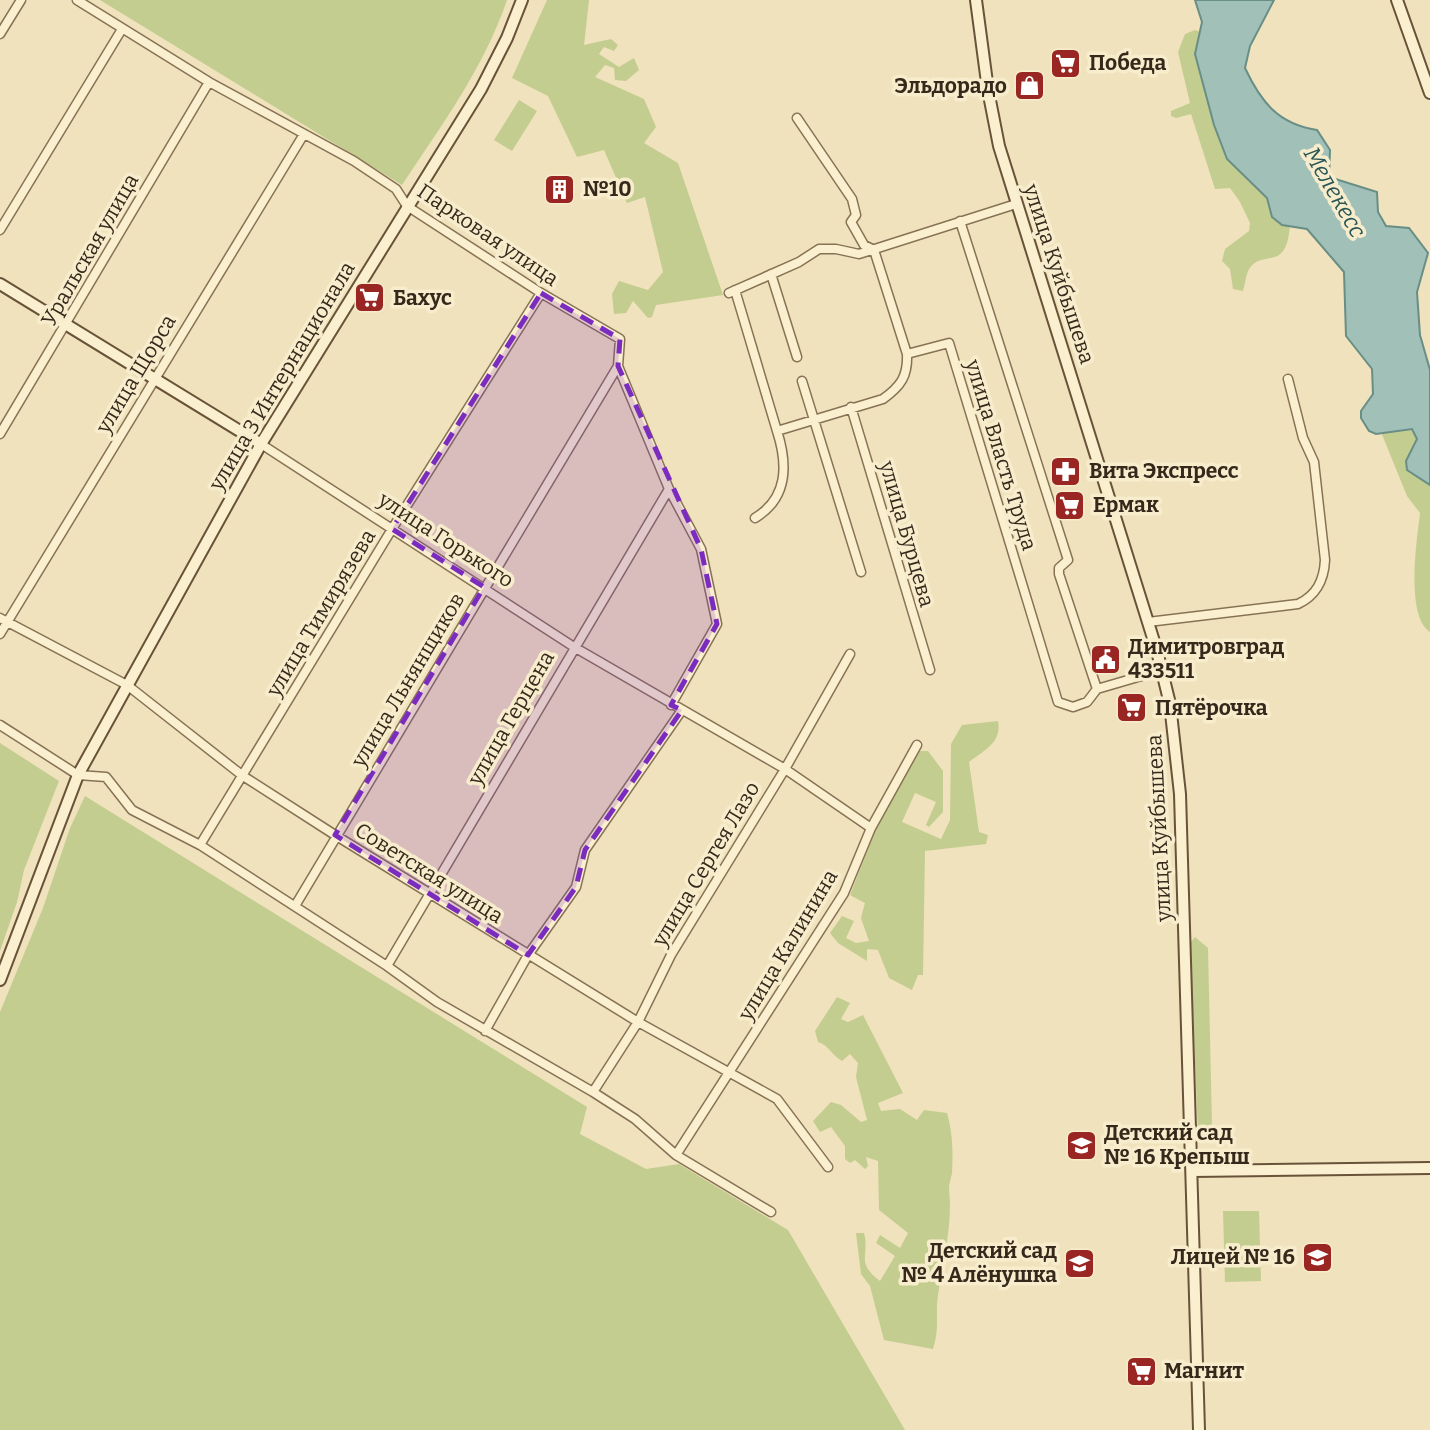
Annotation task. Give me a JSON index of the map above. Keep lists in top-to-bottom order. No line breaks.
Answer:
{"streets":{"main road":["улица Куйбышева","улица 3 Интернационала","улица Горького"],"street":["Парковая улица","Уральская улица","улица Щорса","улица Власть Труда","улица Бурцева","улица Тимирязева","улица Льнянщиков","улица Герцена","улица Сергея Лазо","Советская улица","улица Калинина"]},"crossings":[["Парковая улица","Уральская улица"],["Парковая улица","улица Щорса"],["Парковая улица","улица 3 Интернационала"],["Парковая улица","улица Горького"],["Парковая улица","улица Тимирязева"],["Парковая улица","улица Льнянщиков"],["Парковая улица","улица Герцена"],["Уральская улица","улица Горького"],["улица Щорса","улица Горького"],["улица Щорса","Советская улица"],["улица 3 Интернационала","улица Горького"],["улица 3 Интернационала","Советская улица"],["улица Горького","улица Тимирязева"],["улица Горького","улица Льнянщиков"],["улица Горького","улица Герцена"],["улица Горького","улица Сергея Лазо"],["улица Горького","улица Калинина"],["улица Тимирязева","Советская улица"],["улица Льнянщиков","Советская улица"],["улица Герцена","Советская улица"],["улица Сергея Лазо","Советская улица"],["Советская улица","улица Калинина"]],"water":["Мелекесс"],"places":{"supermarket":["Победа","Бахус","Ермак","Пятёрочка","Магнит"],"shop":["Эльдорадо"],"building":["№10"],"pharmacy":["Вита Экспресс"],"public building":["Димитровград 433511"],"school or university":["Детский сад № 16 Крепыш","Лицей № 16","Детский сад № 4 Алёнушка"]}}
